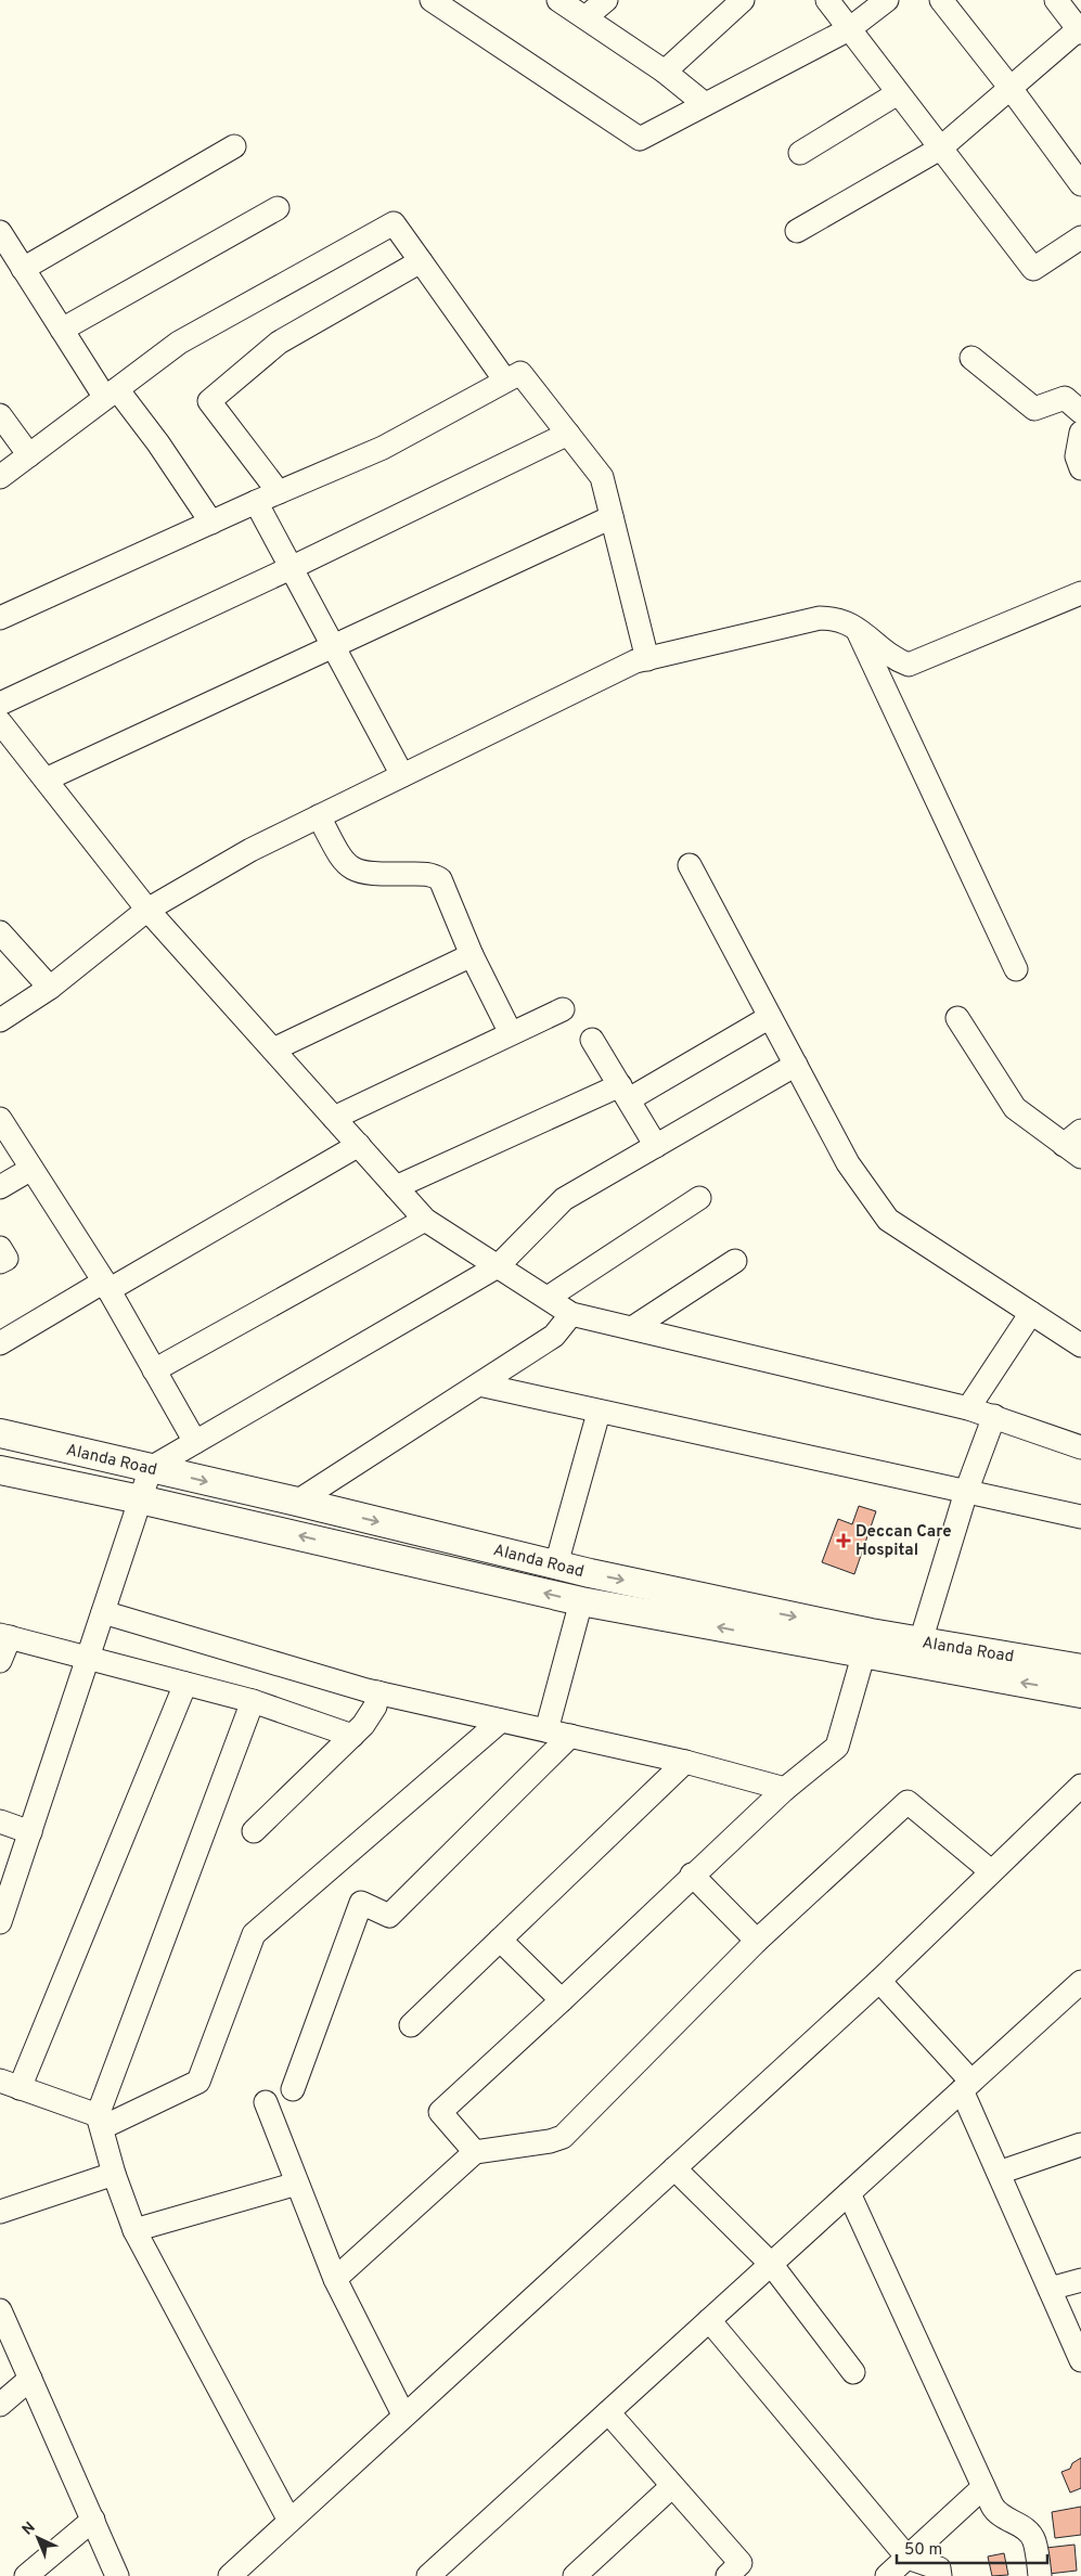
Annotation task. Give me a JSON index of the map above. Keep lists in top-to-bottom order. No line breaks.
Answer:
{"streets":{"main road":["Alanda Road"]},"places":{"health":["Deccan Care Hospital"]},"scale_bar":"50 m","north":"top left"}
